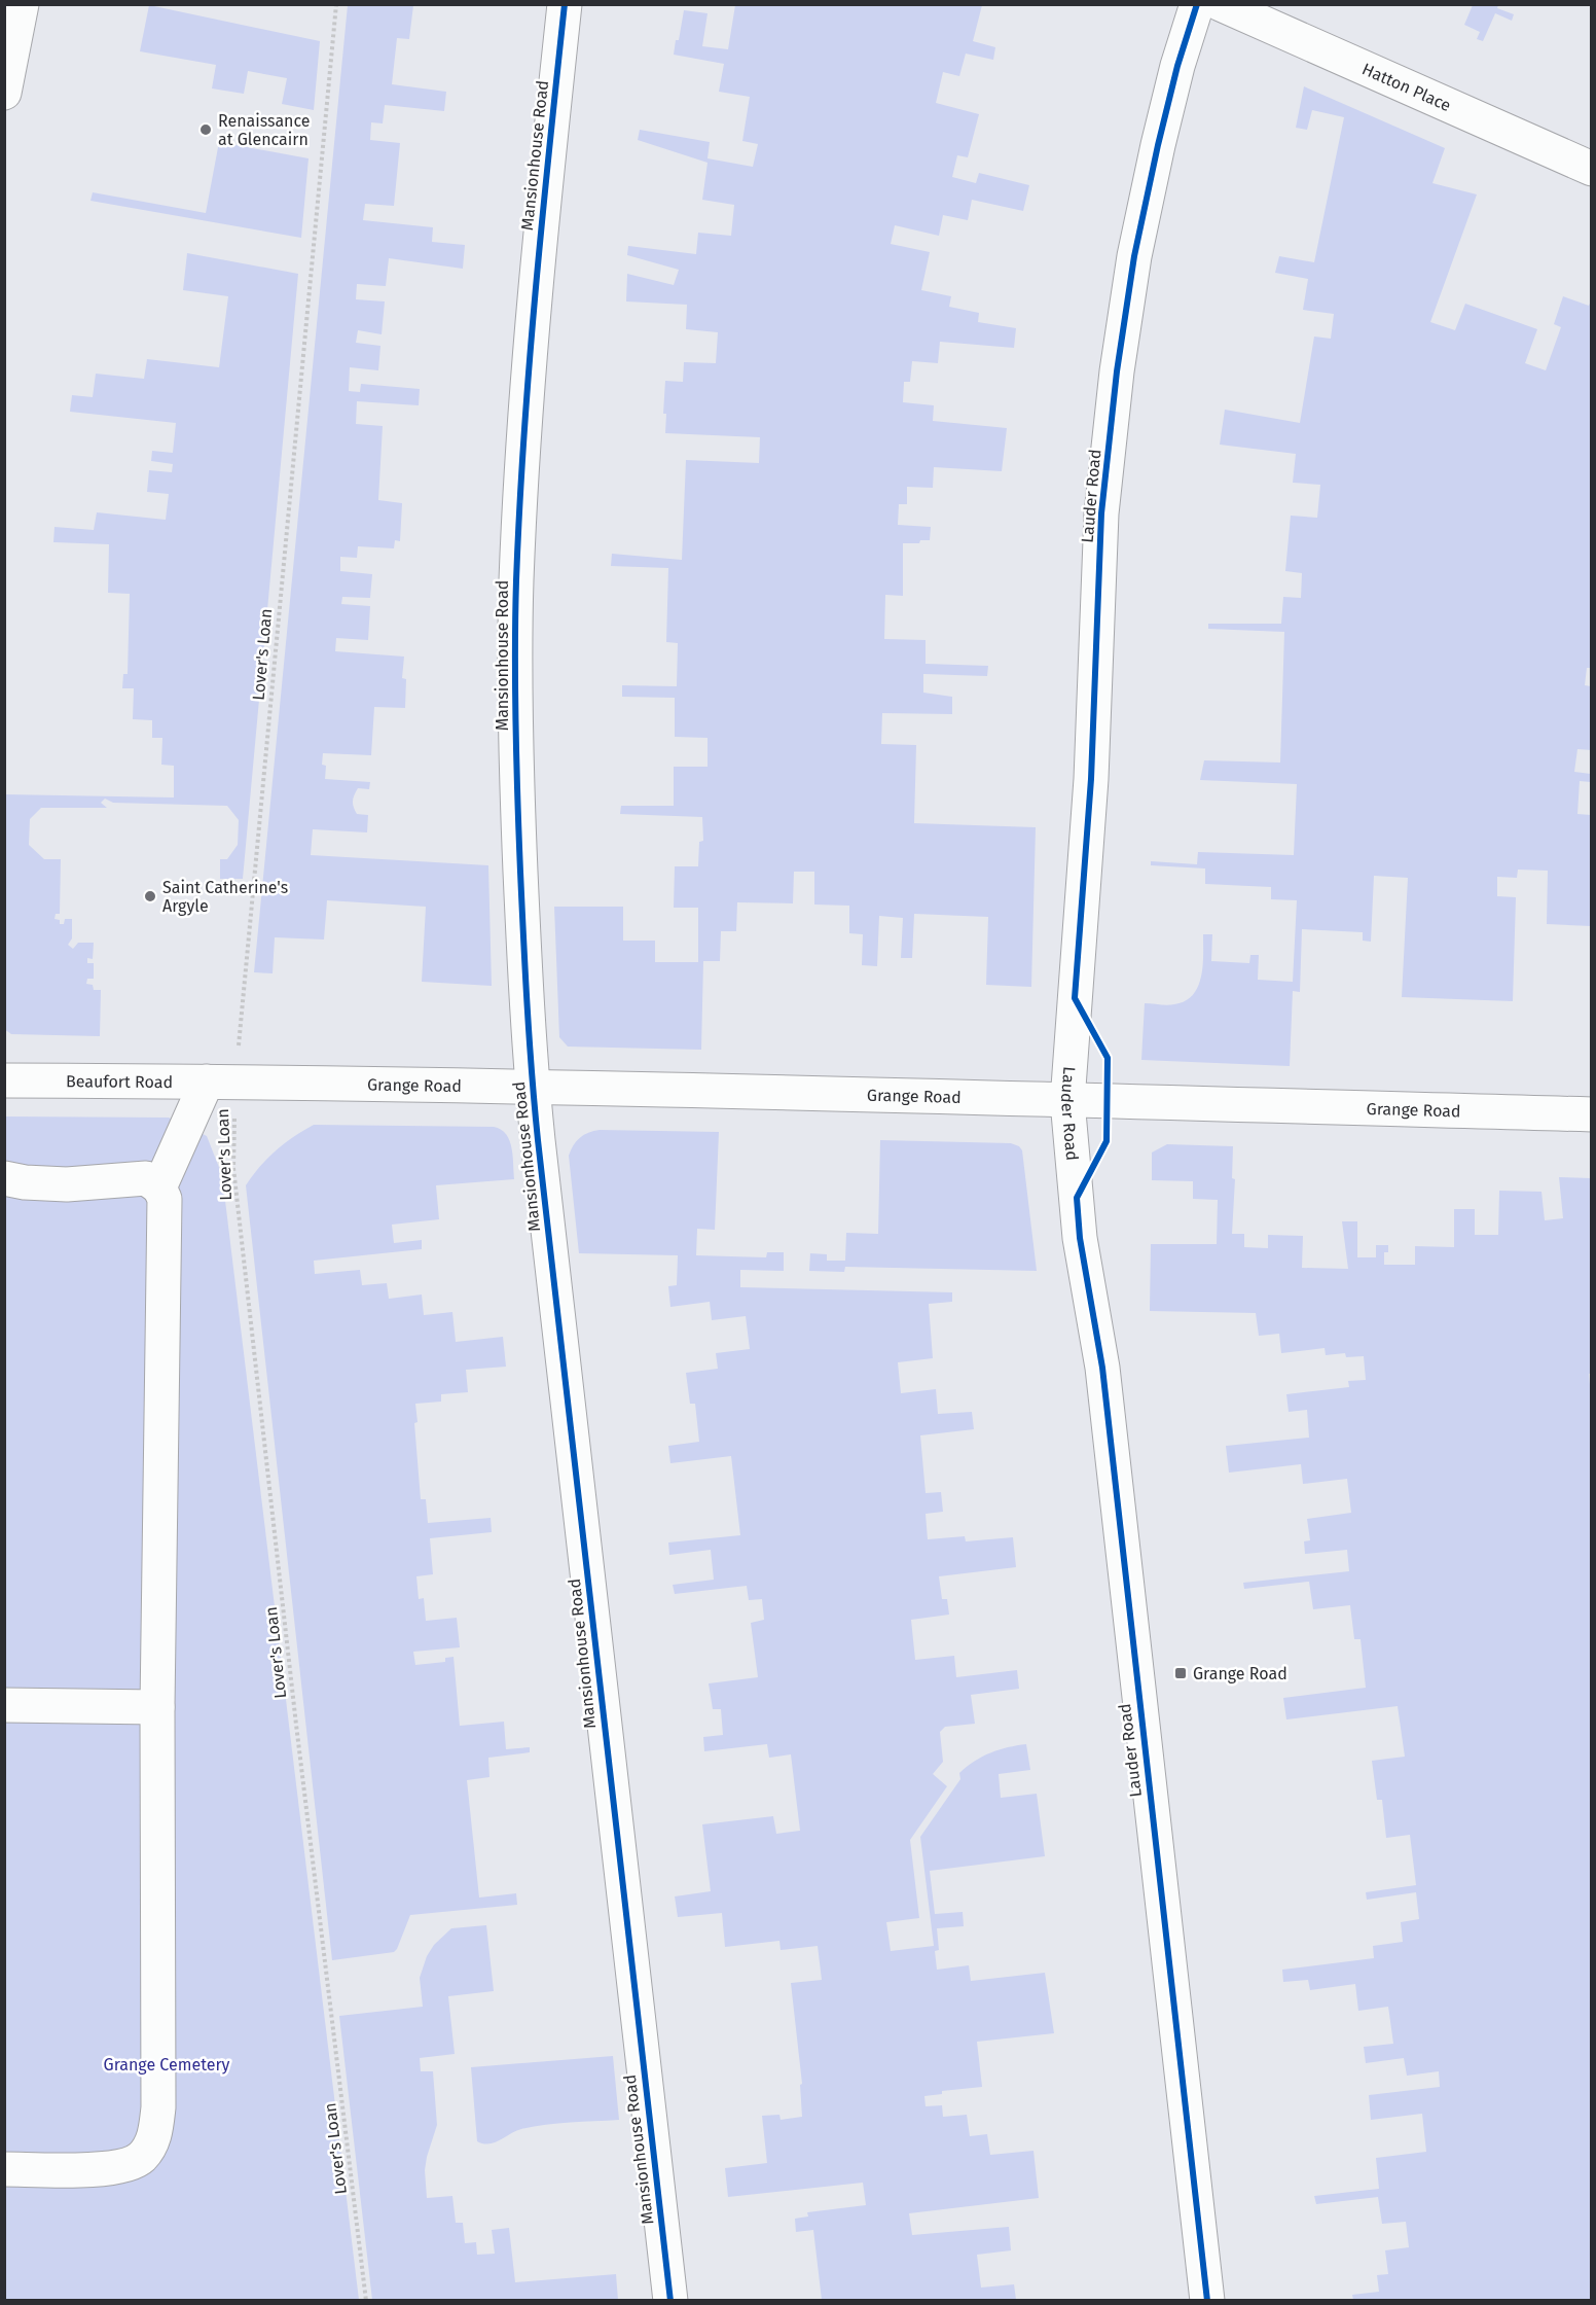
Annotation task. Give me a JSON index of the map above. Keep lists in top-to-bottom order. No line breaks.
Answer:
{"streets":{"street":["Hatton Place","Mansionhouse Road","Lauder Road","Beaufort Road","Grange Road"],"path":["Lover's Loan"]},"crossings":[["Mansionhouse Road","Grange Road"],["Lauder Road","Grange Road"],["Lover's Loan","Beaufort Road"],["Lover's Loan","Grange Road"],["Beaufort Road","Grange Road"]],"parks":["Grange Cemetery"],"places":{"other":["Renaissance at Glencairn","Saint Catherine's Argyle"],"transit":["Grange Road"]}}
